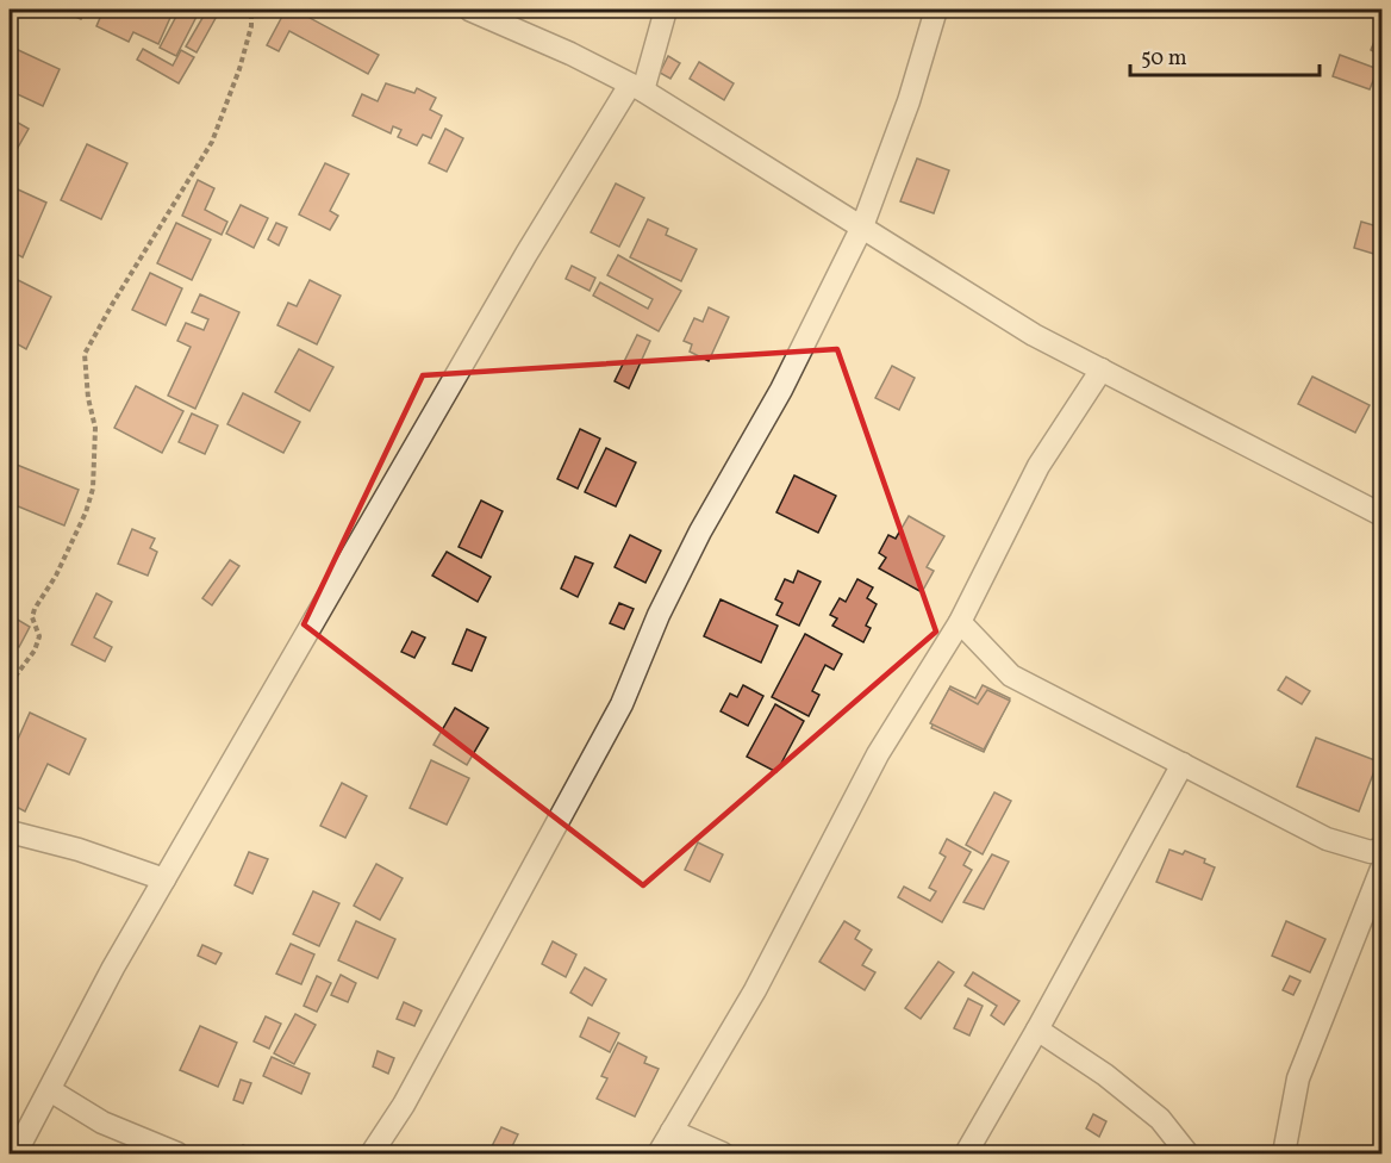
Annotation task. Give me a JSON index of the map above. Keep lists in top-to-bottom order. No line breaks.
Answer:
{"scale_bar":"50 m"}
